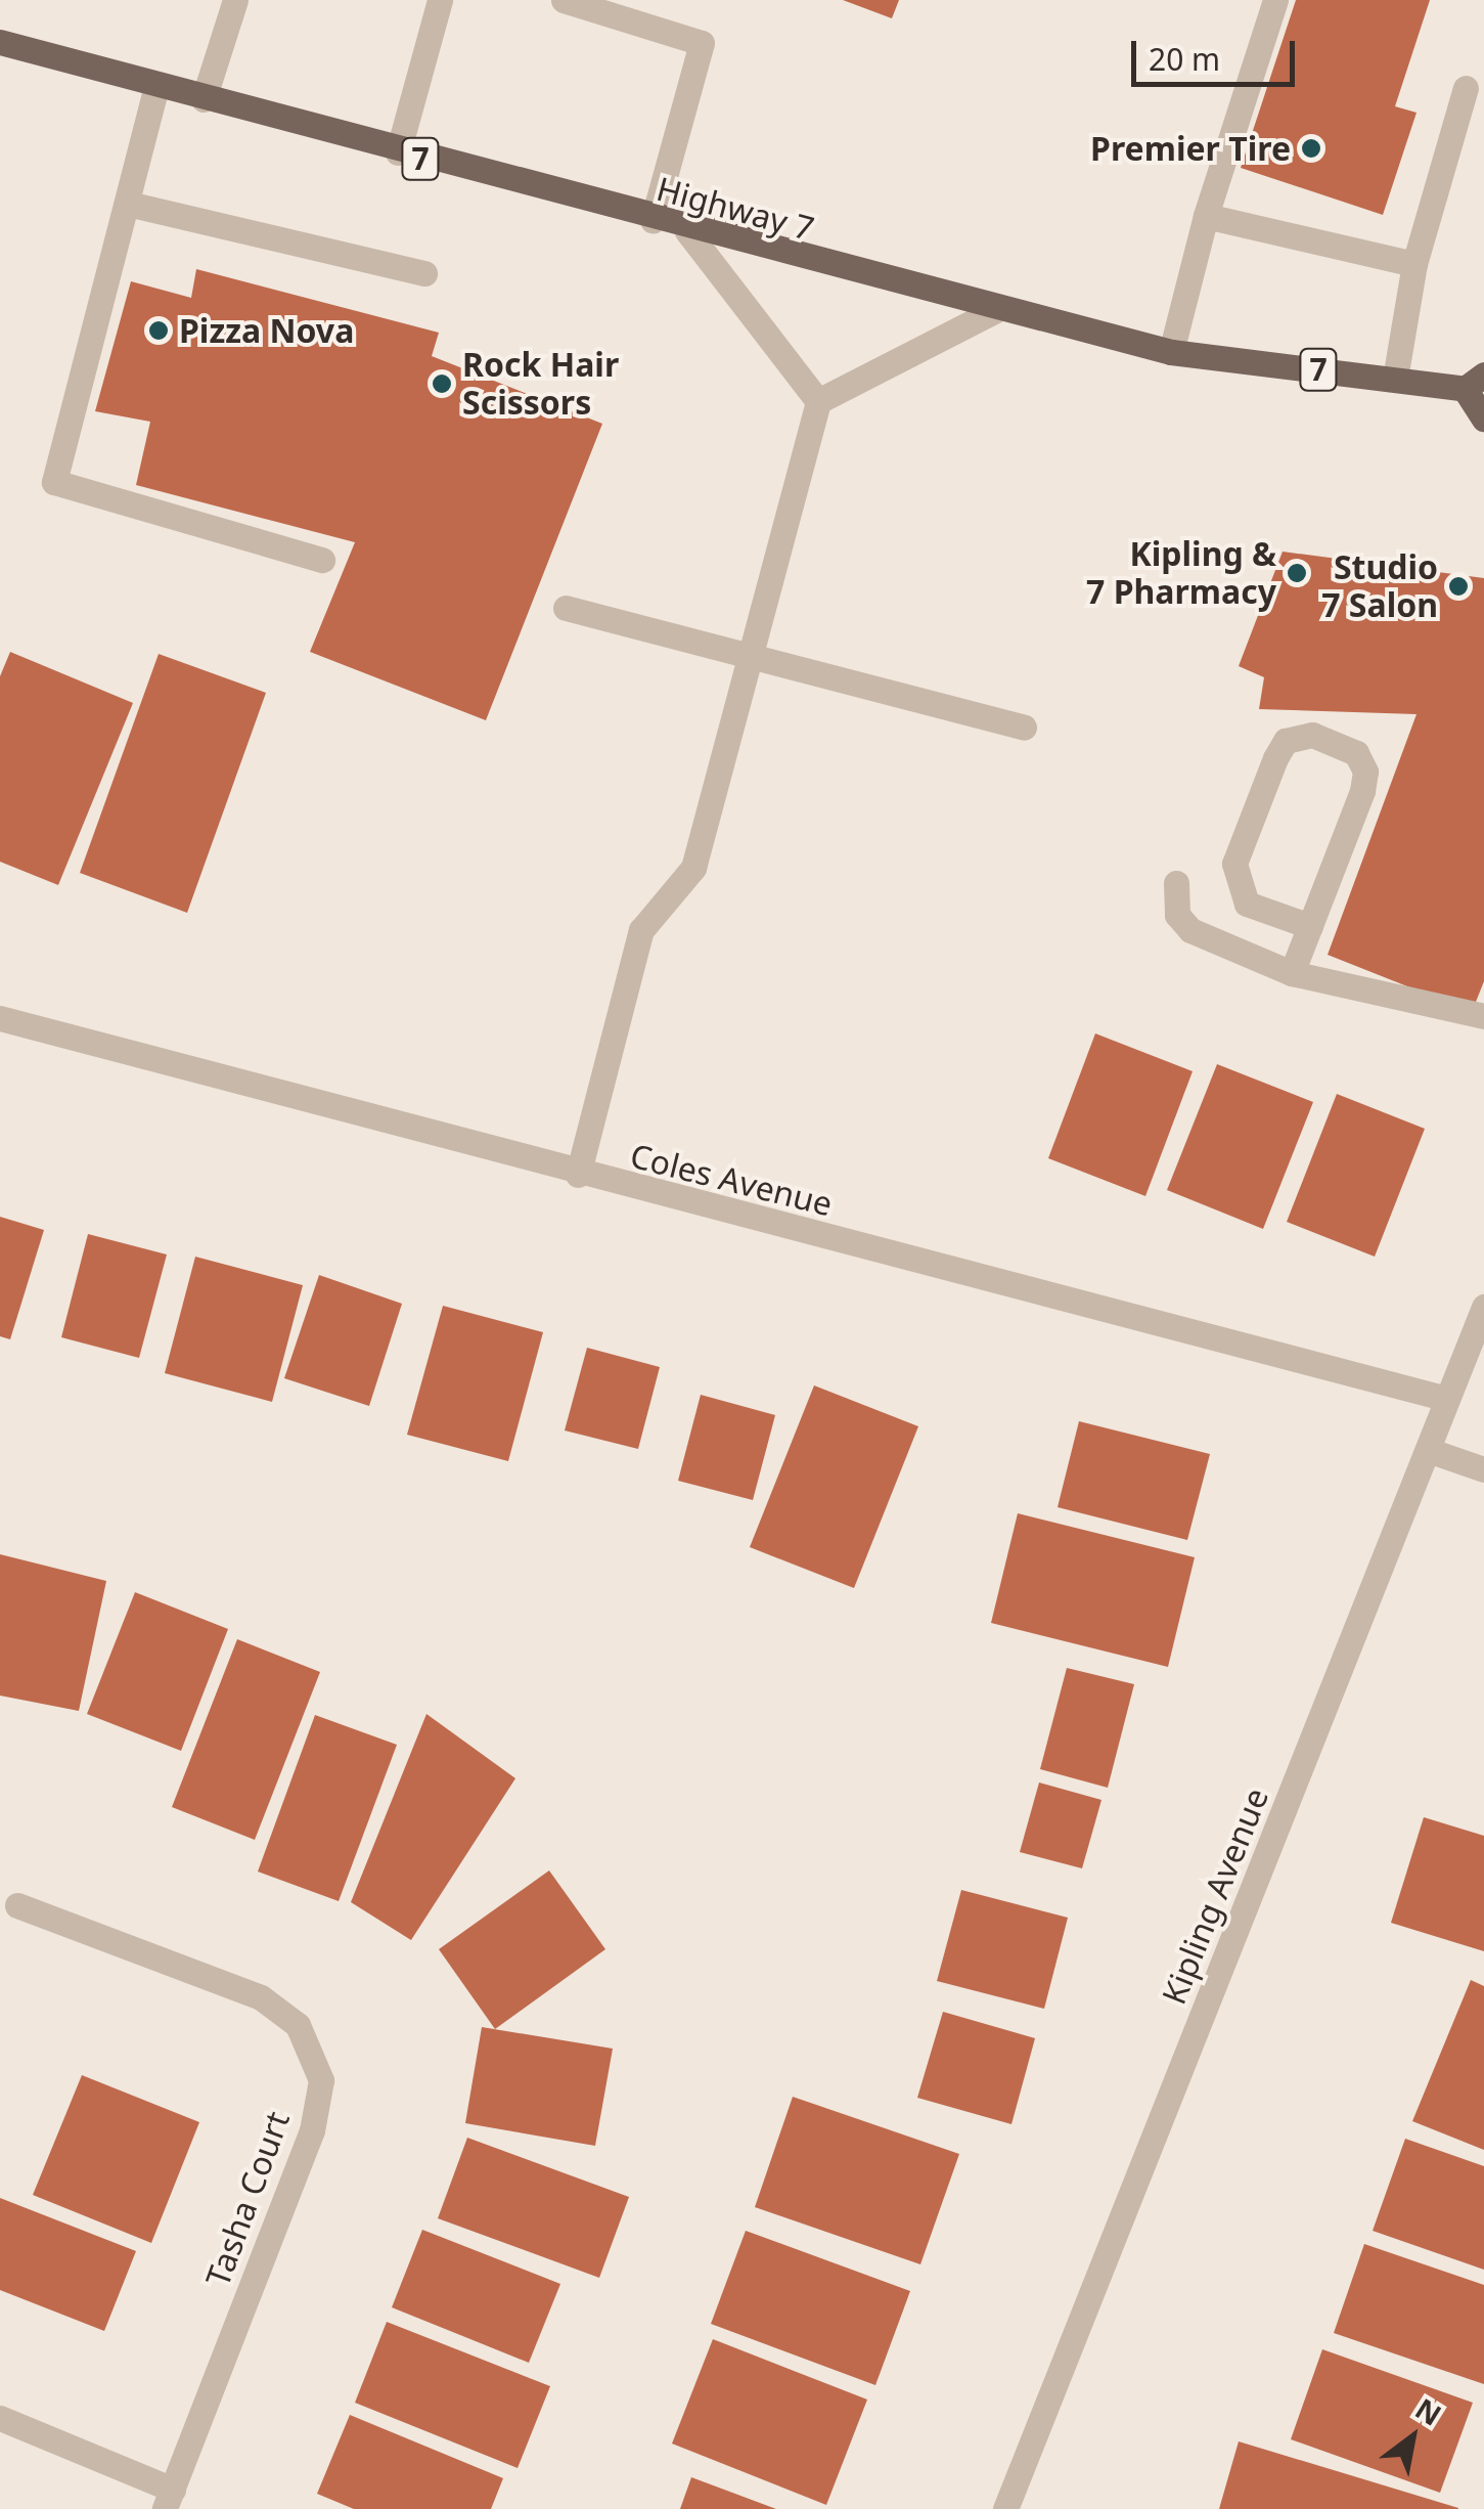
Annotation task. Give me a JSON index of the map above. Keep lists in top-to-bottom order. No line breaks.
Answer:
{"streets":{"main road":["7","Highway 7"],"street":["Coles Avenue","Kipling Avenue","Tasha Court"]},"crossings":[["Coles Avenue","Kipling Avenue"]],"places":["Premier Tire","Pizza Nova","Rock Hair Scissors","Kipling & 7 Pharmacy","Studio 7 Salon"],"scale_bar":"20 m","north":"top right"}
